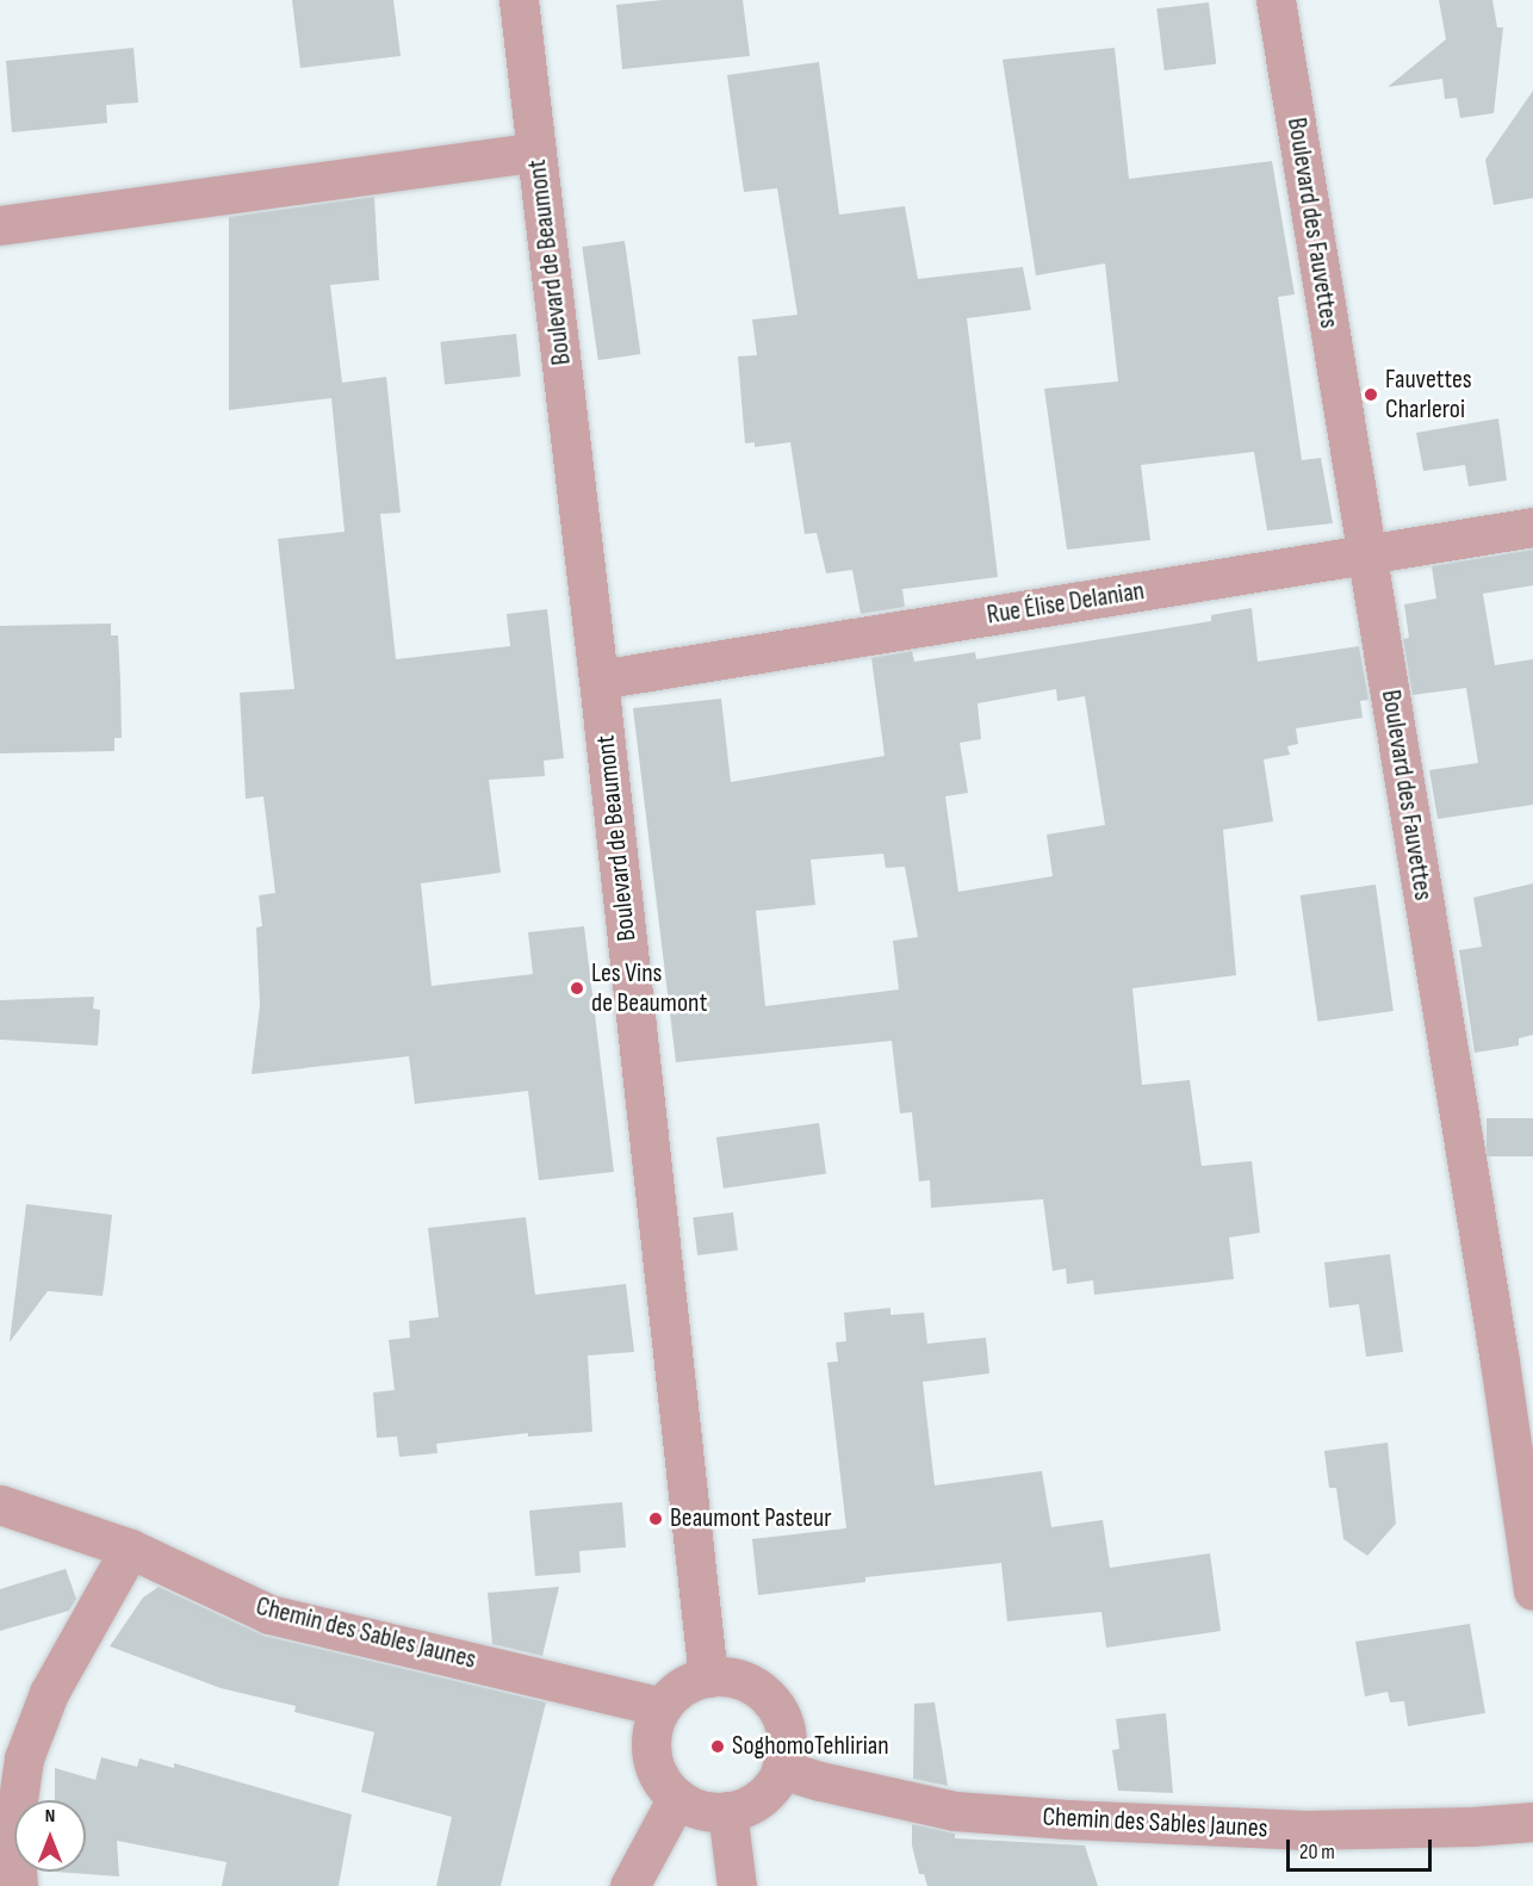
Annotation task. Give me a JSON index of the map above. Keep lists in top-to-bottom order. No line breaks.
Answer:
{"streets":{"street":["Boulevard des Fauvettes","Boulevard de Beaumont","Rue Élise Delanian","Chemin des Sables Jaunes"]},"crossings":[["Boulevard des Fauvettes","Rue Élise Delanian"],["Boulevard de Beaumont","Rue Élise Delanian"],["Boulevard de Beaumont","Chemin des Sables Jaunes"]],"places":["Fauvettes Charleroi","Les Vins de Beaumont","Beaumont Pasteur","SoghomoTehlirian"],"scale_bar":"20 m","north":"top"}
